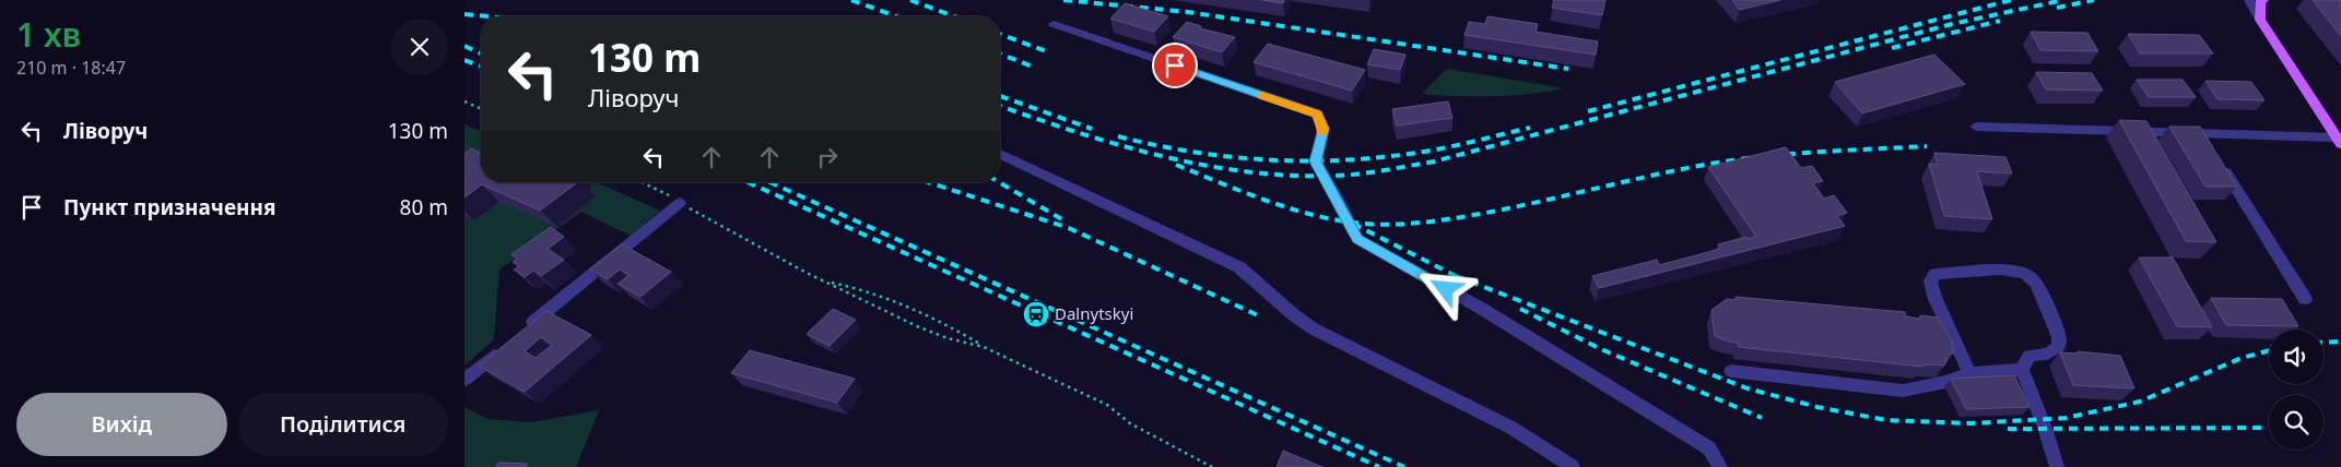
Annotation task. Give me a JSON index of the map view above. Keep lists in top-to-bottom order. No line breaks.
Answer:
{"places":{"station":["Dalnytskyi"]},"page":{"heading":["1 хв","210 m · 18:47"],"turn":["130 m","Ліворуч"],"list":[{"name":"Ліворуч","value":"130 m"},{"name":"Пункт призначення","value":"80 m"}],"buttons":["Вихід","Поділитися"]}}
